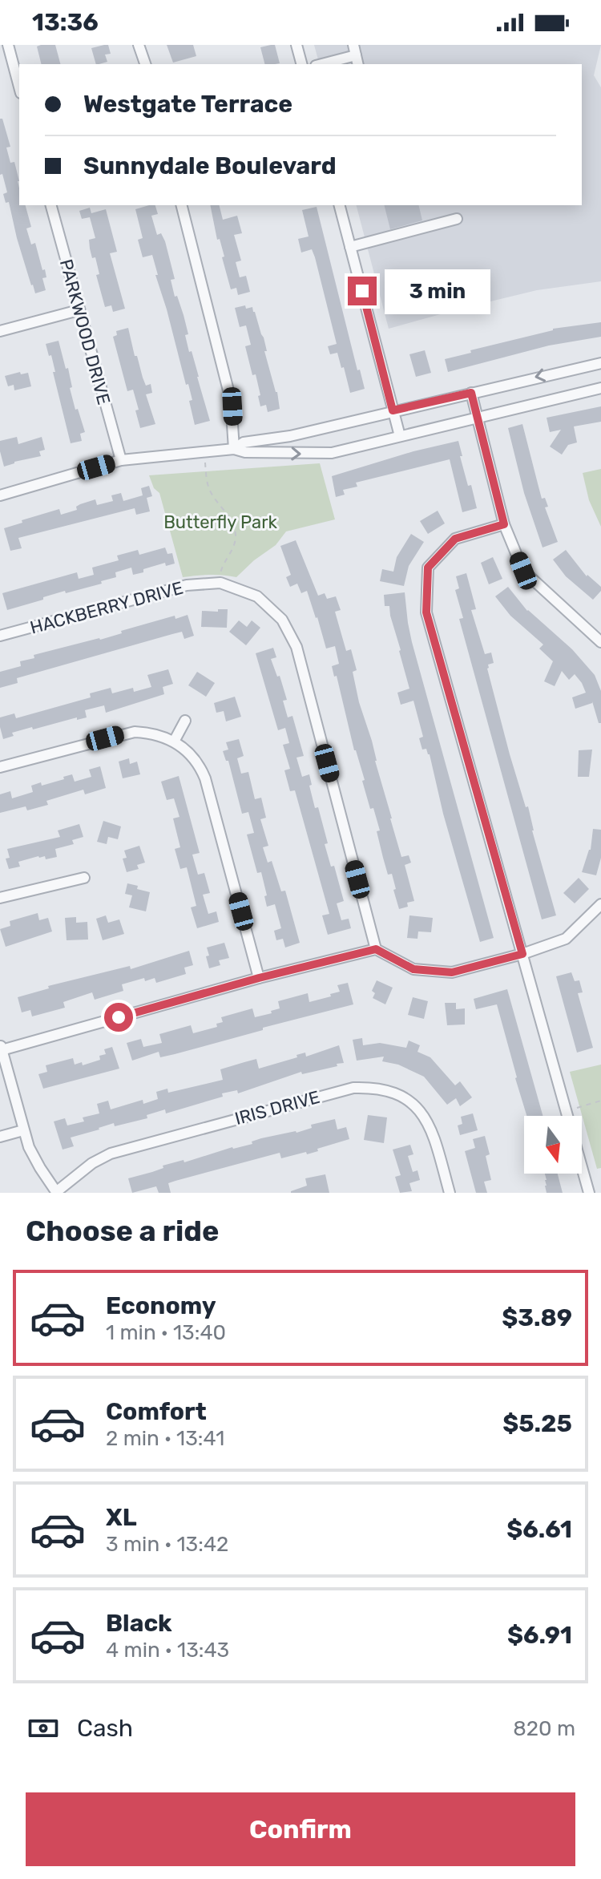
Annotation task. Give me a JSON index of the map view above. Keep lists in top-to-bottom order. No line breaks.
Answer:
{"streets":{"street":["PARKWOOD DRIVE","HACKBERRY DRIVE","IRIS DRIVE"]},"parks":["Butterfly Park"],"north":"bottom","page":{"status":"13:36","banner":["Westgate Terrace","Sunnydale Boulevard"],"bubble":"3 min","heading":"Choose a ride","list":[{"name":"Economy","note":"1 min · 13:40","value":"$3.89"},{"name":"Comfort","note":"2 min · 13:41","value":"$5.25"},{"name":"XL","note":"3 min · 13:42","value":"$6.61"},{"name":"Black","note":"4 min · 13:43","value":"$6.91"}],"pay":["Cash","820 m"],"buttons":"Confirm"}}
